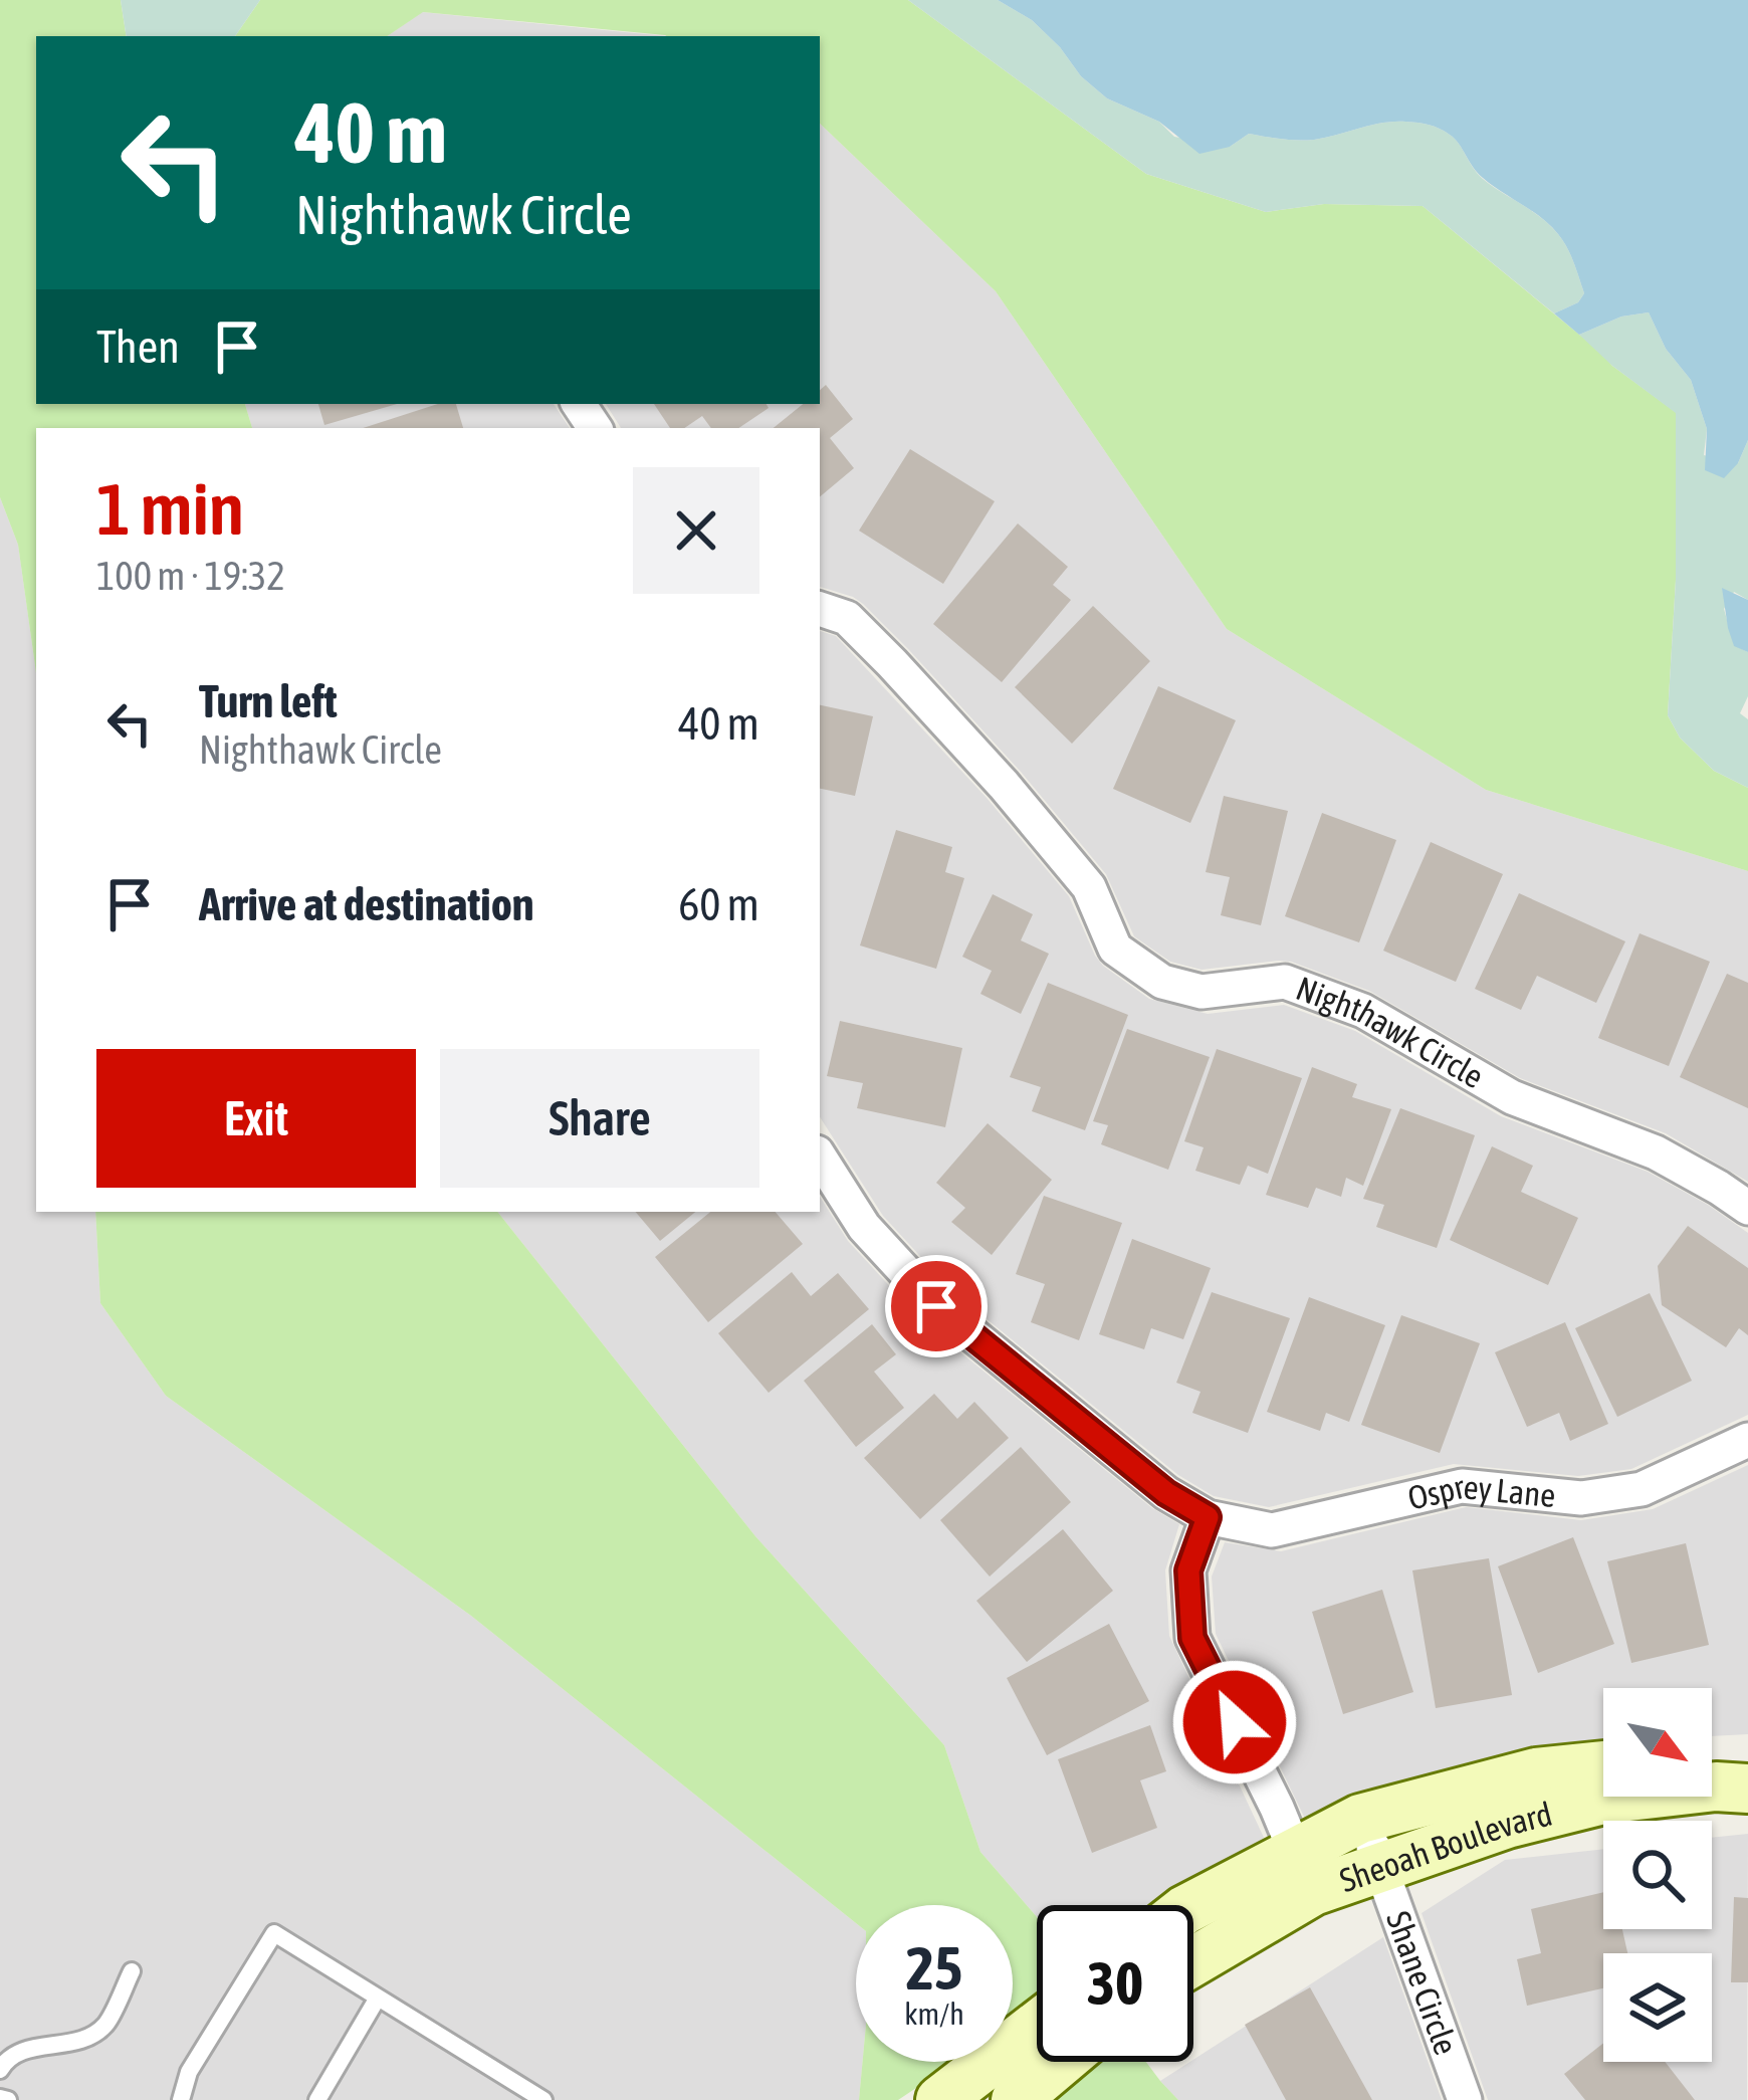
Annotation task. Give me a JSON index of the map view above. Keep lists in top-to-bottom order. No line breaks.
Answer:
{"streets":{"street":["Nighthawk Circle","Osprey Lane","Sheoah Boulevard","Shane Circle"]},"crossings":[["Sheoah Boulevard","Shane Circle"]],"north":"bottom right","page":{"turn":["40 m","Nighthawk Circle"],"then":"Then","heading":["1 min","100 m · 19:32"],"list":[{"name":"Turn left","note":"Nighthawk Circle","value":"40 m"},{"name":"Arrive at destination","value":"60 m"}],"buttons":["Exit","Share"],"speed":"25 km/h","limit":"30"}}
